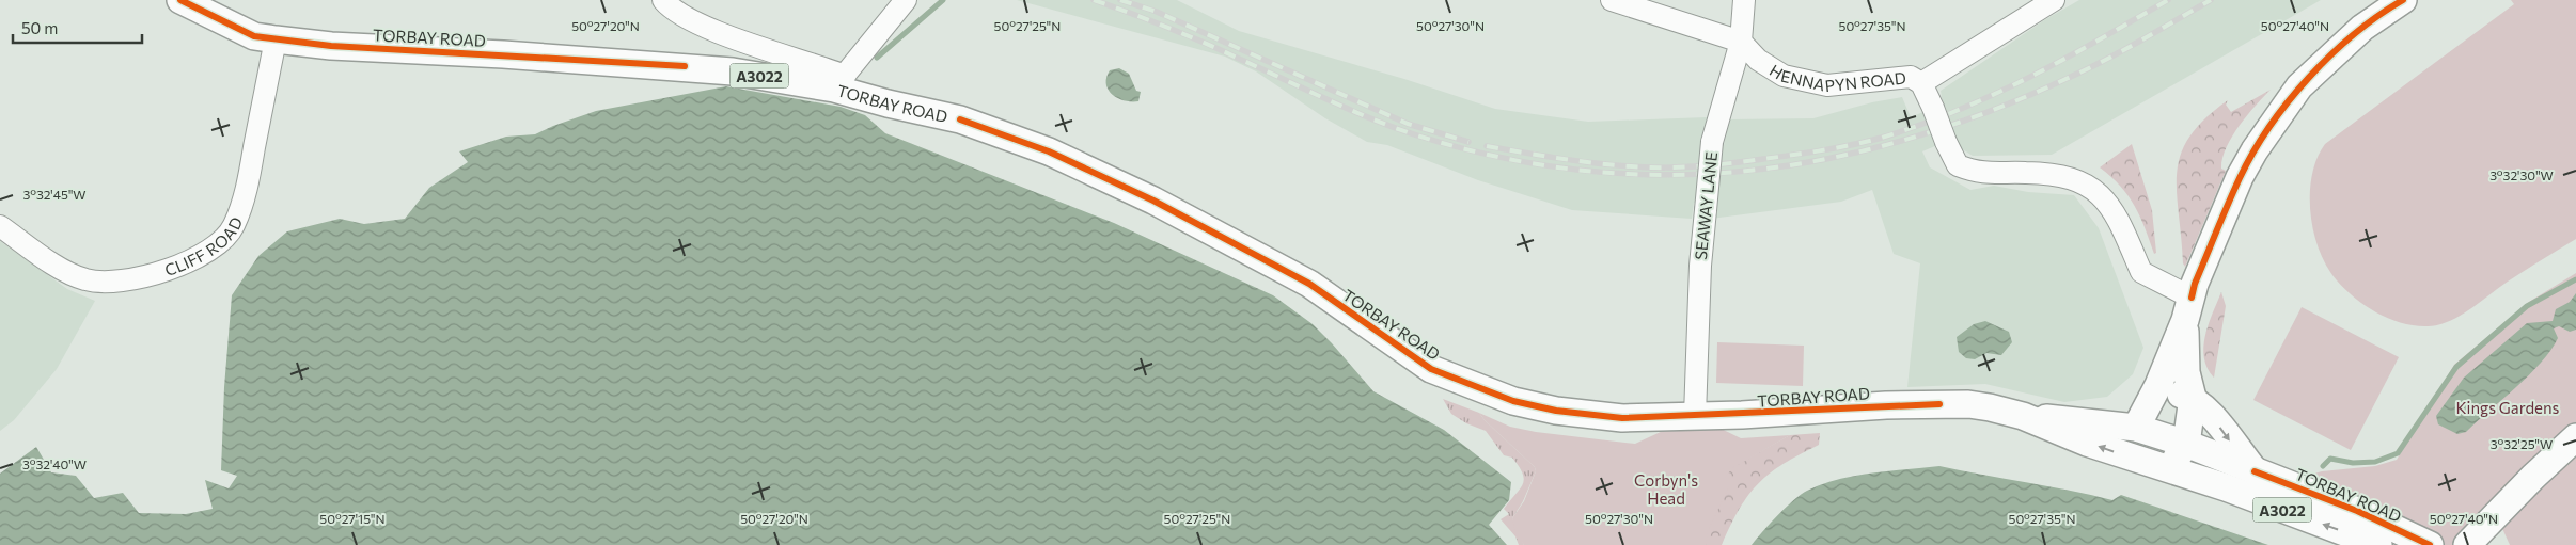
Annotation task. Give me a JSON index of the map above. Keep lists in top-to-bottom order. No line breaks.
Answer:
{"streets":{"main road":["TORBAY ROAD","A3022"],"street":["HENNAPYN ROAD","SEAWAY LANE","CLIFF ROAD"]},"crossings":[["TORBAY ROAD","SEAWAY LANE"],["TORBAY ROAD","CLIFF ROAD"],["HENNAPYN ROAD","SEAWAY LANE"]],"parks":["Kings Gardens","Corbyn's Head"],"scale_bar":"50 m","coordinates":["50°27'20\"N","50°27'25\"N","50°27'30\"N","50°27'35\"N","50°27'40\"N","3°32'30\"W","3°32'45\"W","3°32'25\"W","3°32'40\"W","50°27'15\"N"]}
